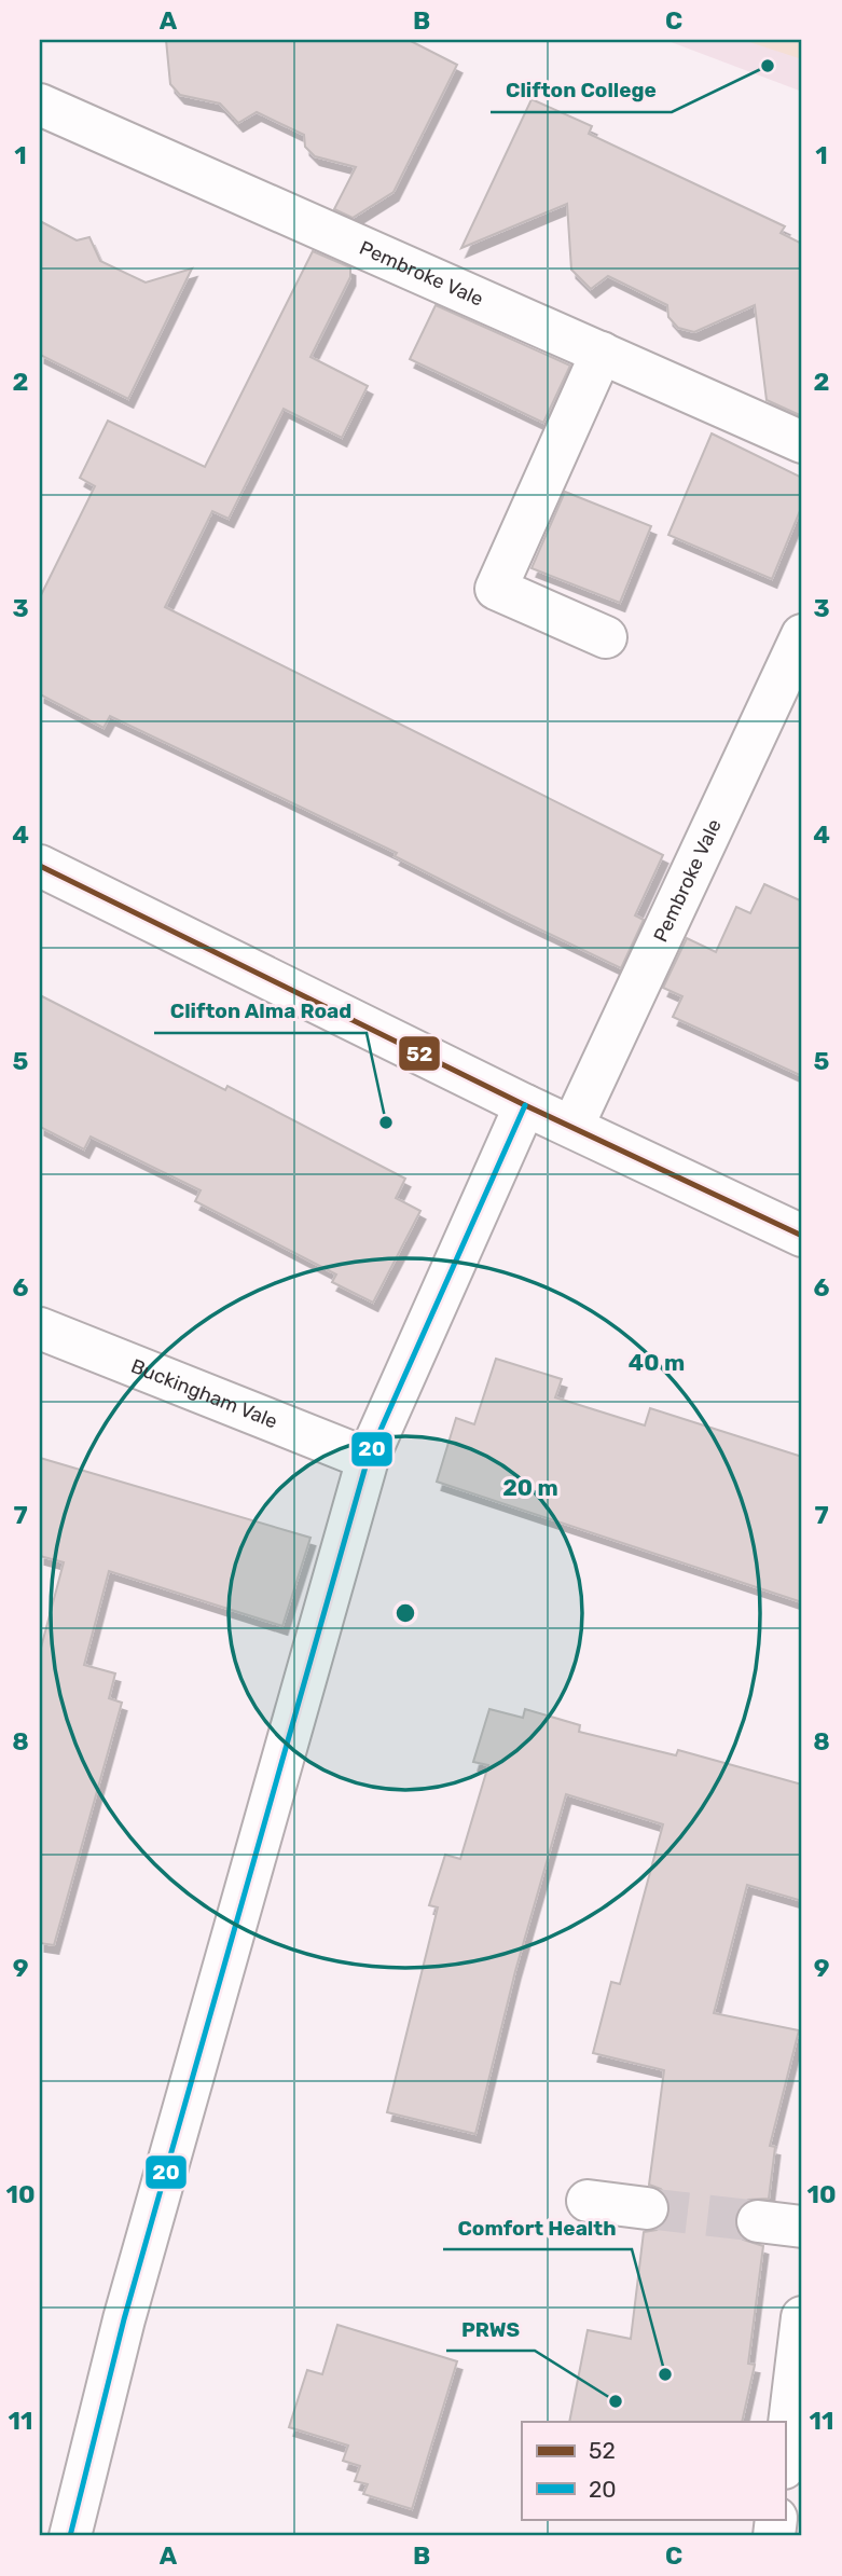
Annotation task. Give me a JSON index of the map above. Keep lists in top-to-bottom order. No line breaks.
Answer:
{"streets":{"street":["Pembroke Vale","Buckingham Vale"]},"places":["Clifton College","Clifton Alma Road","Comfort Health","PRWS"],"lines":["transit line 52","transit line 20"],"legend":["52","20"],"grid":{"columns":["A","B","C"],"rows":["1","2","3","4","5","6","7","8","9","10","11"]},"rings":["40 m","20 m"]}
